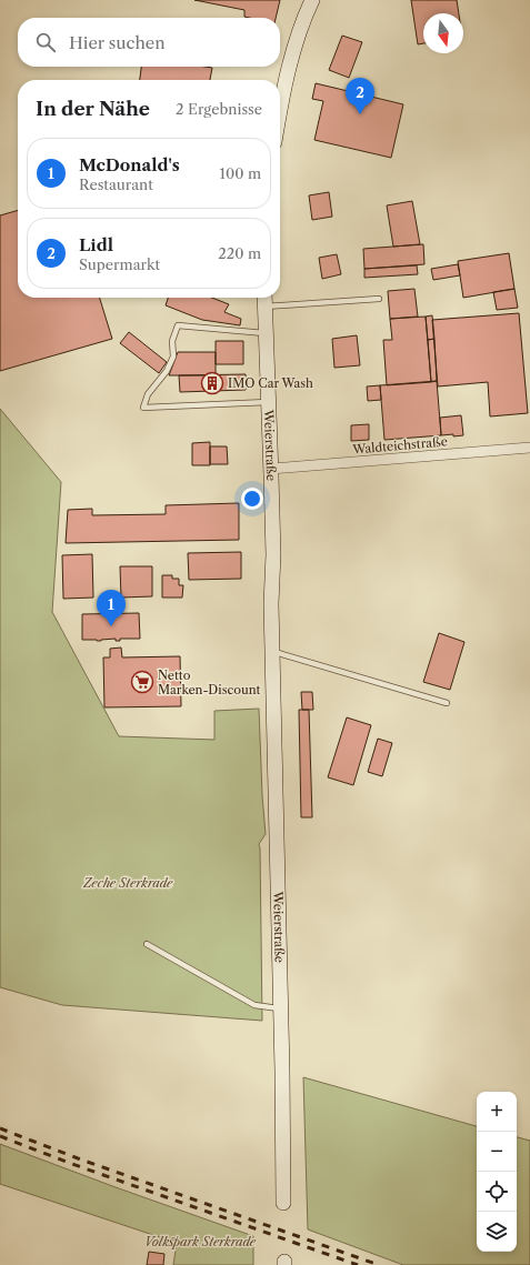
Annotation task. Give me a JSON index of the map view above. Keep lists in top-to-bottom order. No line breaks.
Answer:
{"streets":{"main road":["Weierstraße"],"street":["Waldteichstraße"]},"crossings":[["Weierstraße","Waldteichstraße"]],"parks":["Zeche Sterkrade","Volkspark Sterkrade"],"places":{"building":["IMO Car Wash"],"supermarket":["Netto Marken-Discount"]},"north":"bottom","page":{"search":"Hier suchen","pins":["2","1"],"heading":["In der Nähe","2 Ergebnisse"],"list":[{"mark":"1","name":"McDonald's","note":"Restaurant","value":"100 m"},{"mark":"2","name":"Lidl","note":"Supermarkt","value":"220 m"}],"map_buttons":["+","−"]}}
